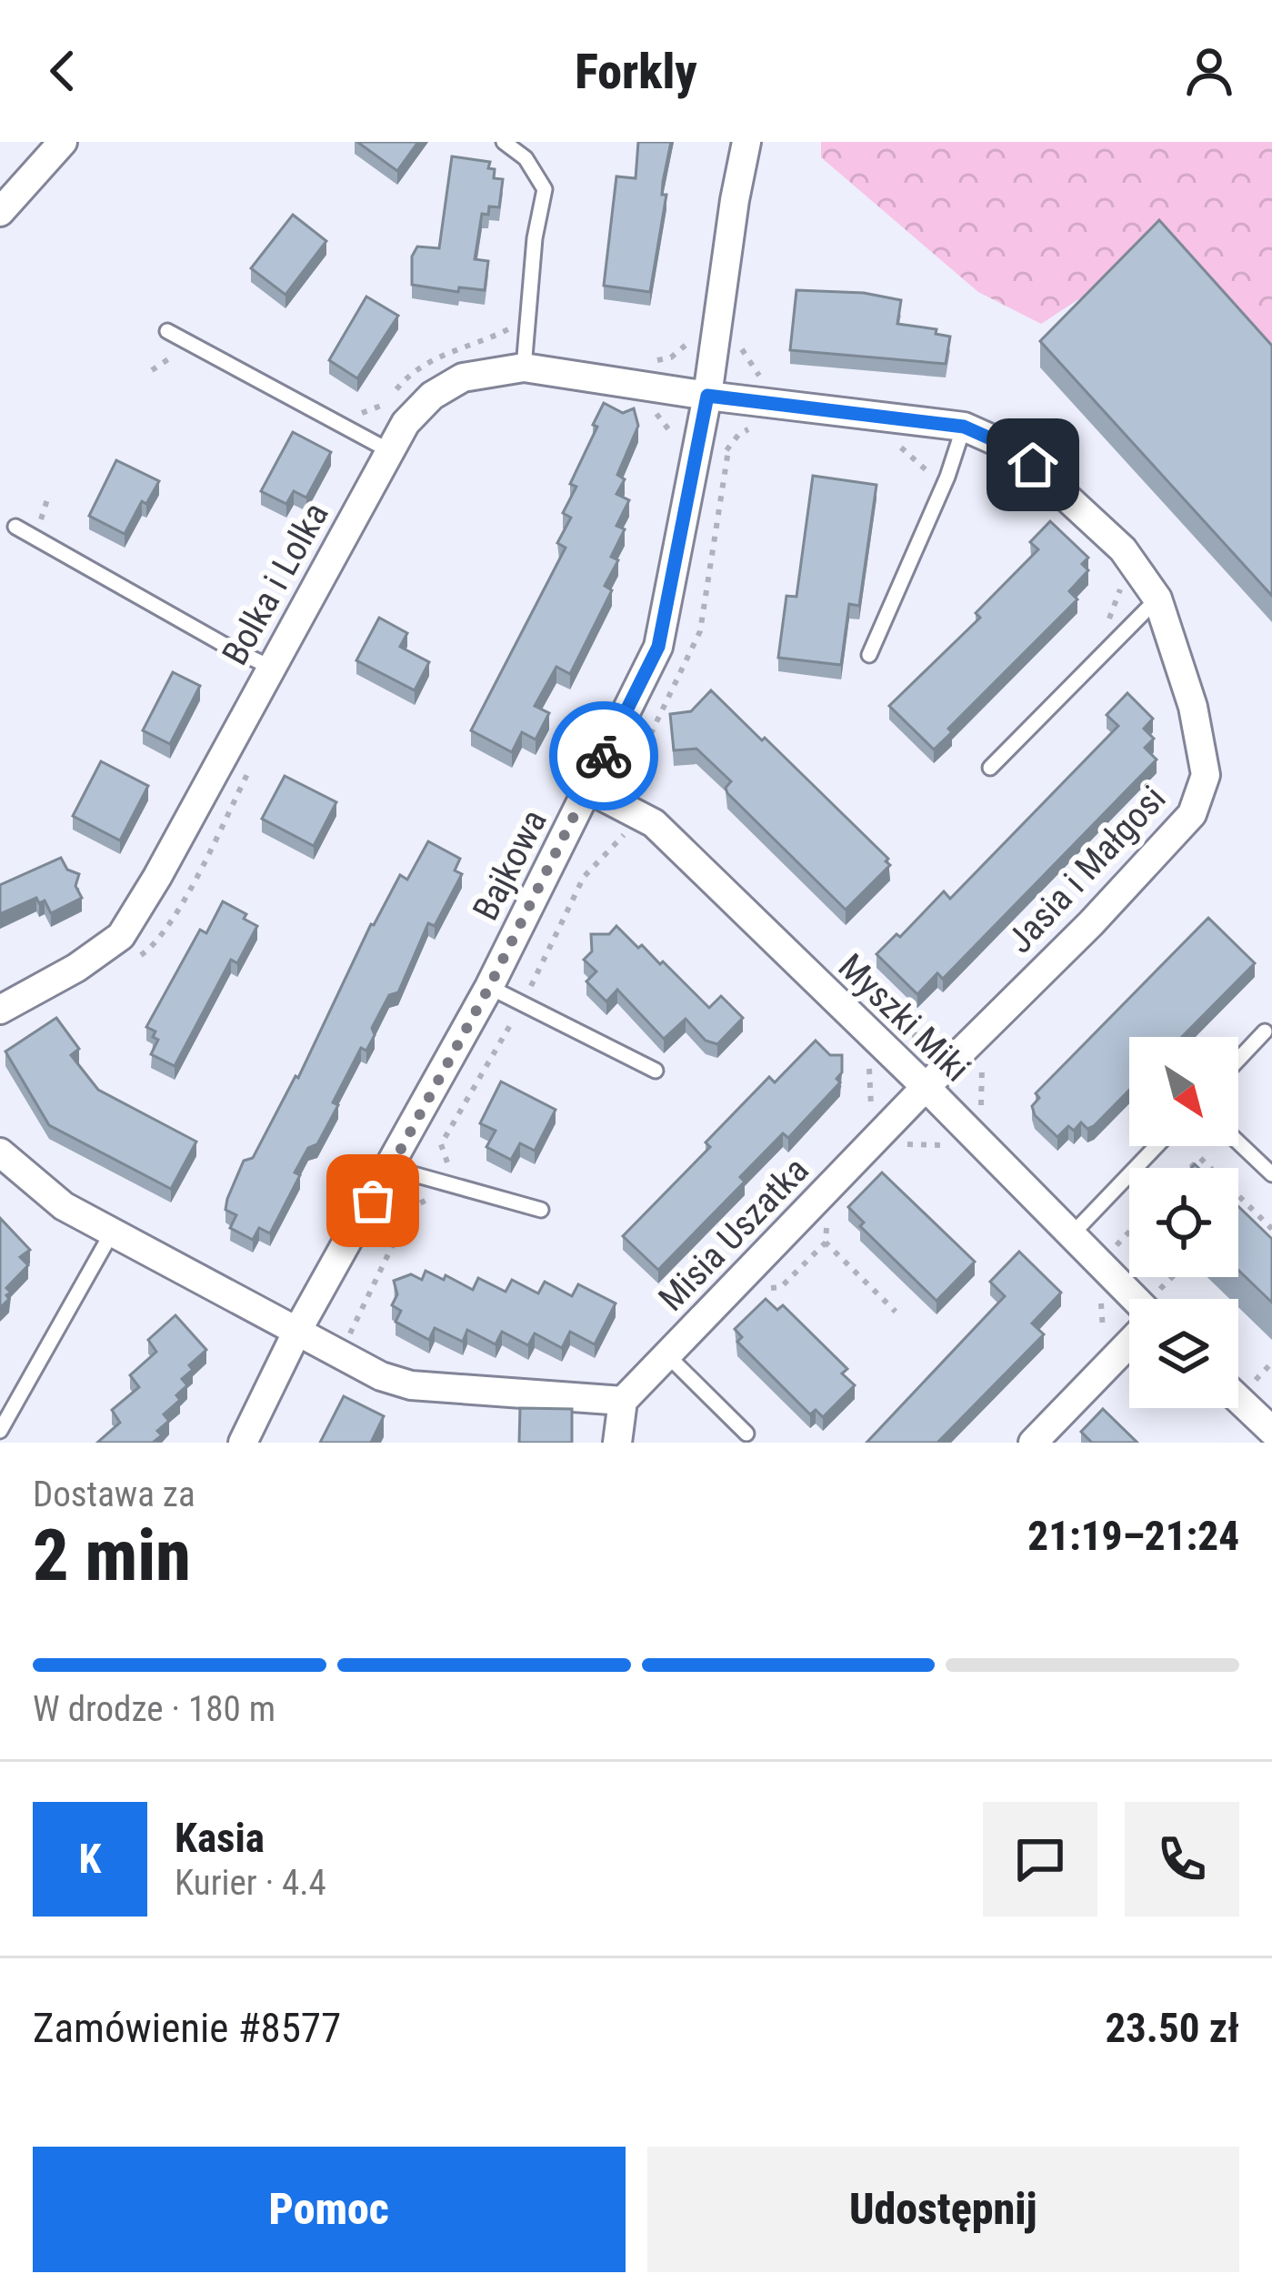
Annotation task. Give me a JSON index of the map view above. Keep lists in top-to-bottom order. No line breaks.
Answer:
{"streets":{"street":["Bolka i Lolka","Bajkowa","Jasia i Małgosi","Myszki Miki","Misia Uszatka"]},"crossings":[["Bolka i Lolka","Bajkowa"],["Bolka i Lolka","Jasia i Małgosi"],["Bajkowa","Jasia i Małgosi"],["Bajkowa","Myszki Miki"],["Jasia i Małgosi","Myszki Miki"],["Jasia i Małgosi","Misia Uszatka"],["Myszki Miki","Misia Uszatka"]],"north":"bottom right","page":{"header":"Forkly","heading":["2 min","Dostawa za","21:19–21:24"],"panel":["Kasia","Kurier · 4.4","Zamówienie #8577","23.50 zł"],"bar":"W drodze · 180 m","round":"K","buttons":["Pomoc","Udostępnij"]}}
